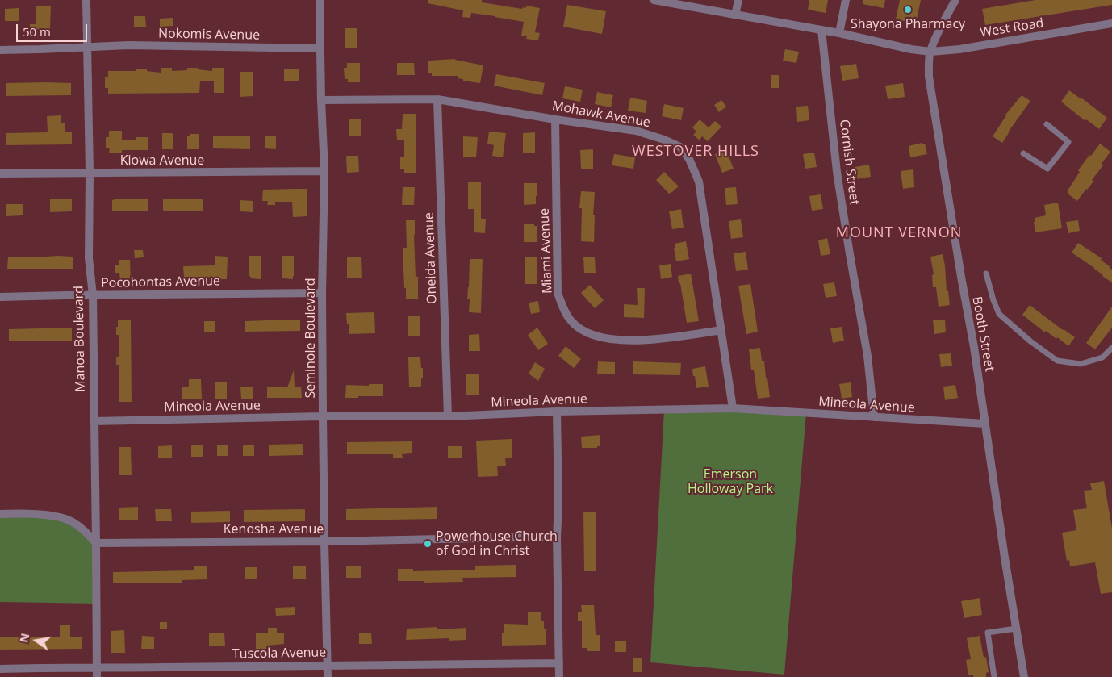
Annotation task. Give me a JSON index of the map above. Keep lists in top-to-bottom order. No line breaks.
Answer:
{"streets":{"street":["West Road","Nokomis Avenue","Mohawk Avenue","Kiowa Avenue","Cornish Street","Miami Avenue","Oneida Avenue","Pocohontas Avenue","Booth Street","Seminole Boulevard","Manoa Boulevard","Mineola Avenue","Kenosha Avenue","Tuscola Avenue"]},"crossings":[["West Road","Cornish Street"],["West Road","Booth Street"],["Nokomis Avenue","Seminole Boulevard"],["Nokomis Avenue","Manoa Boulevard"],["Mohawk Avenue","Miami Avenue"],["Mohawk Avenue","Oneida Avenue"],["Mohawk Avenue","Seminole Boulevard"],["Mohawk Avenue","Mineola Avenue"],["Kiowa Avenue","Seminole Boulevard"],["Kiowa Avenue","Manoa Boulevard"],["Cornish Street","Mineola Avenue"],["Oneida Avenue","Mineola Avenue"],["Pocohontas Avenue","Seminole Boulevard"],["Pocohontas Avenue","Manoa Boulevard"],["Booth Street","Mineola Avenue"],["Seminole Boulevard","Mineola Avenue"],["Seminole Boulevard","Kenosha Avenue"],["Seminole Boulevard","Tuscola Avenue"],["Manoa Boulevard","Mineola Avenue"],["Manoa Boulevard","Kenosha Avenue"],["Manoa Boulevard","Tuscola Avenue"]],"districts":["WESTOVER HILLS","MOUNT VERNON"],"parks":["Emerson Holloway Park"],"places":["Shayona Pharmacy","Powerhouse Church of God in Christ"],"scale_bar":"50 m","north":"left"}
